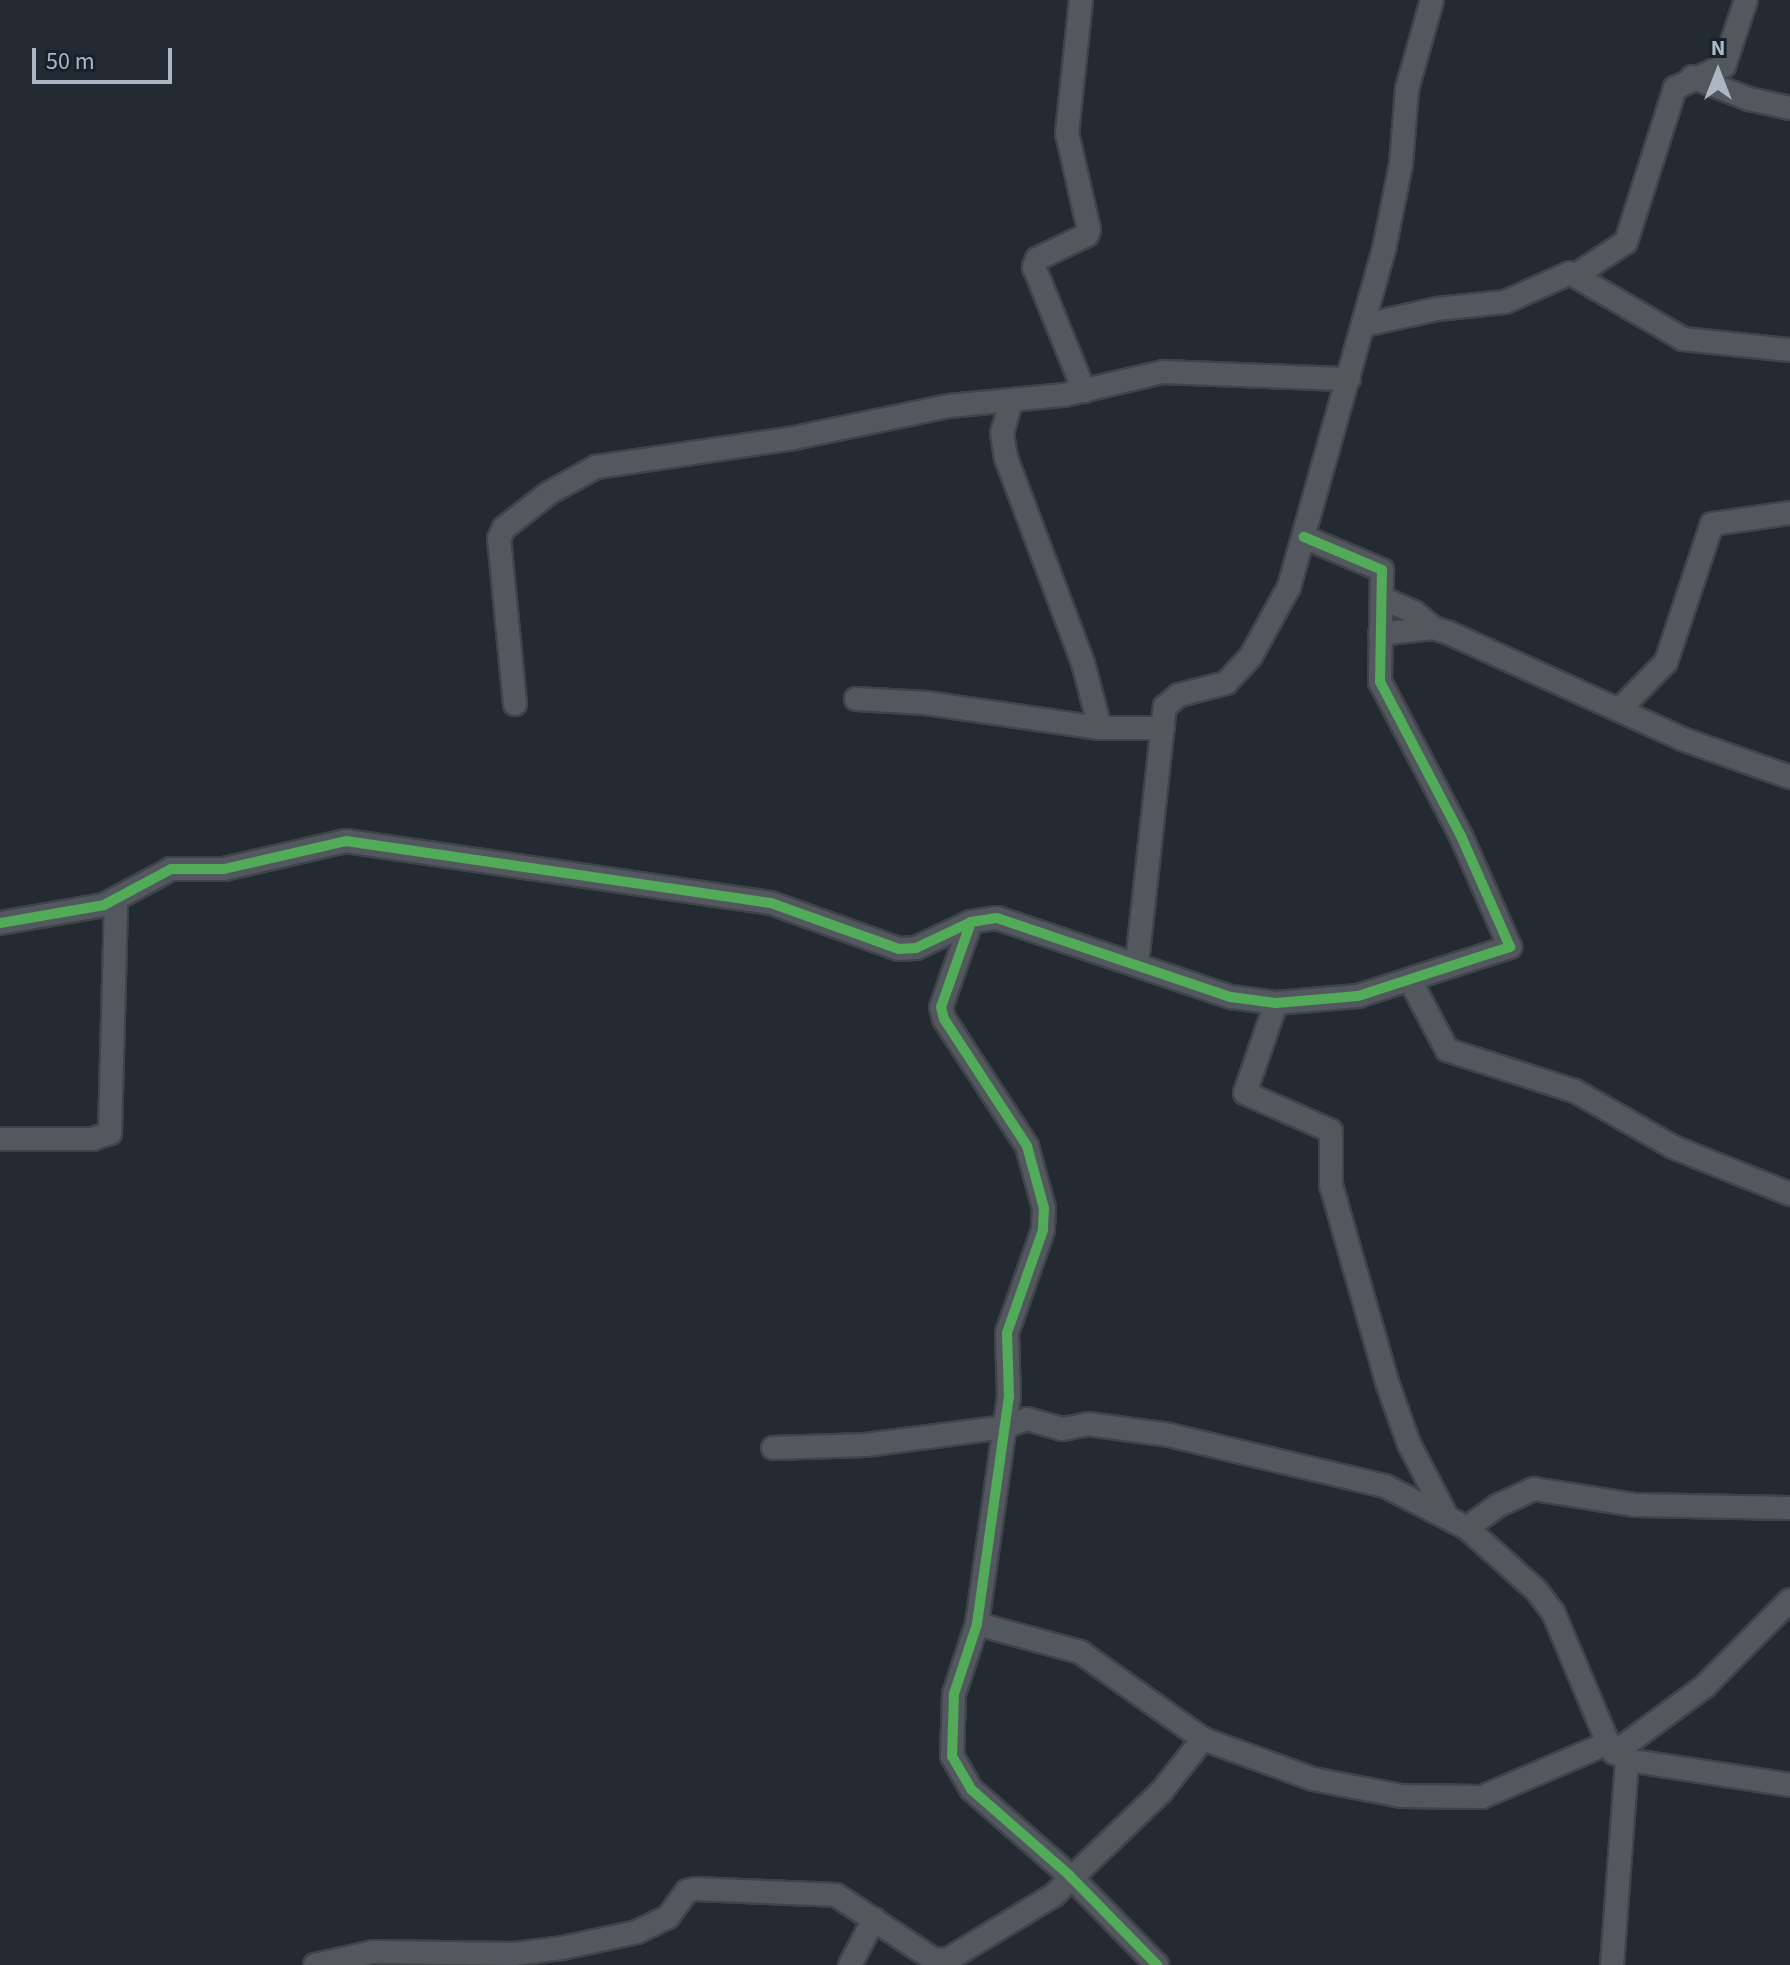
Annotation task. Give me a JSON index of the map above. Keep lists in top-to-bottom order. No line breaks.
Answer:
{"scale_bar":"50 m","north":"top"}
